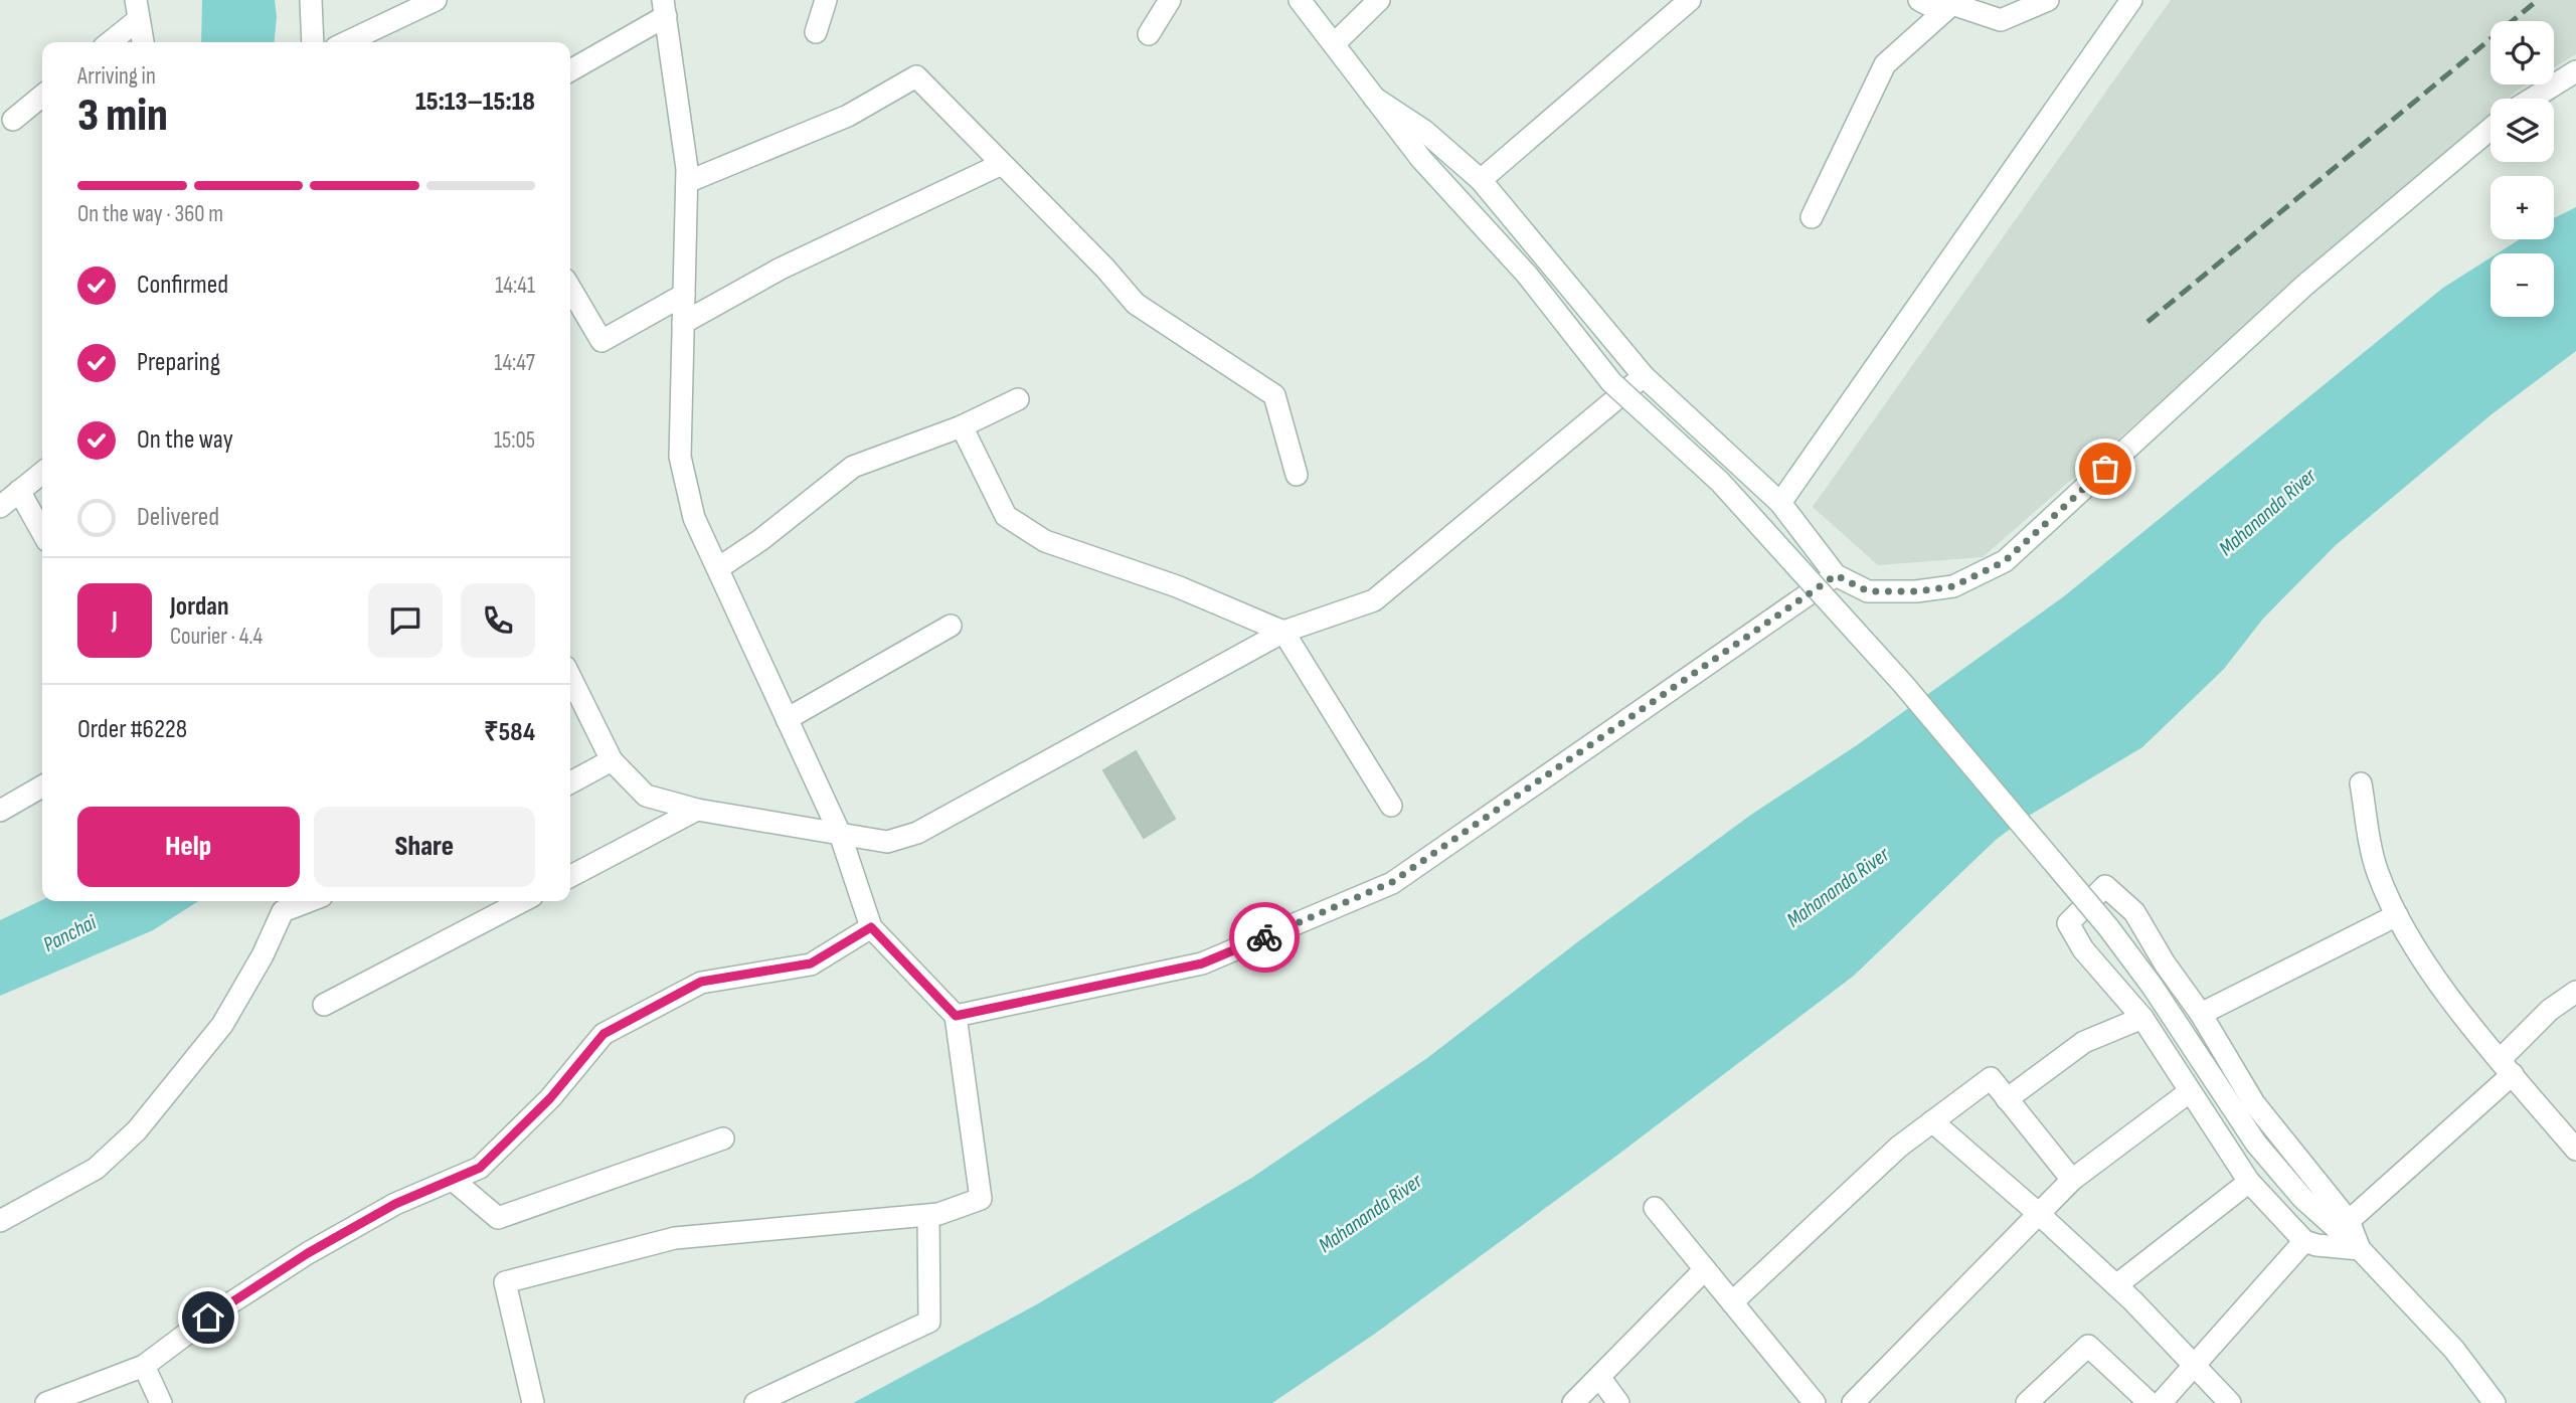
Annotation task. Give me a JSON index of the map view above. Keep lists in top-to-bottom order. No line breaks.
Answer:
{"water":["Mahananda River","Panchai"],"page":{"map_buttons":["+","−"],"heading":["3 min","Arriving in","15:13–15:18"],"panel":["Jordan","Courier · 4.4","Order #6228","₹584"],"bar":"On the way · 360 m","list":[["Confirmed","14:41"],["Preparing","14:47"],["On the way","15:05"],"Delivered"],"round":"J","buttons":["Help","Share"]}}
